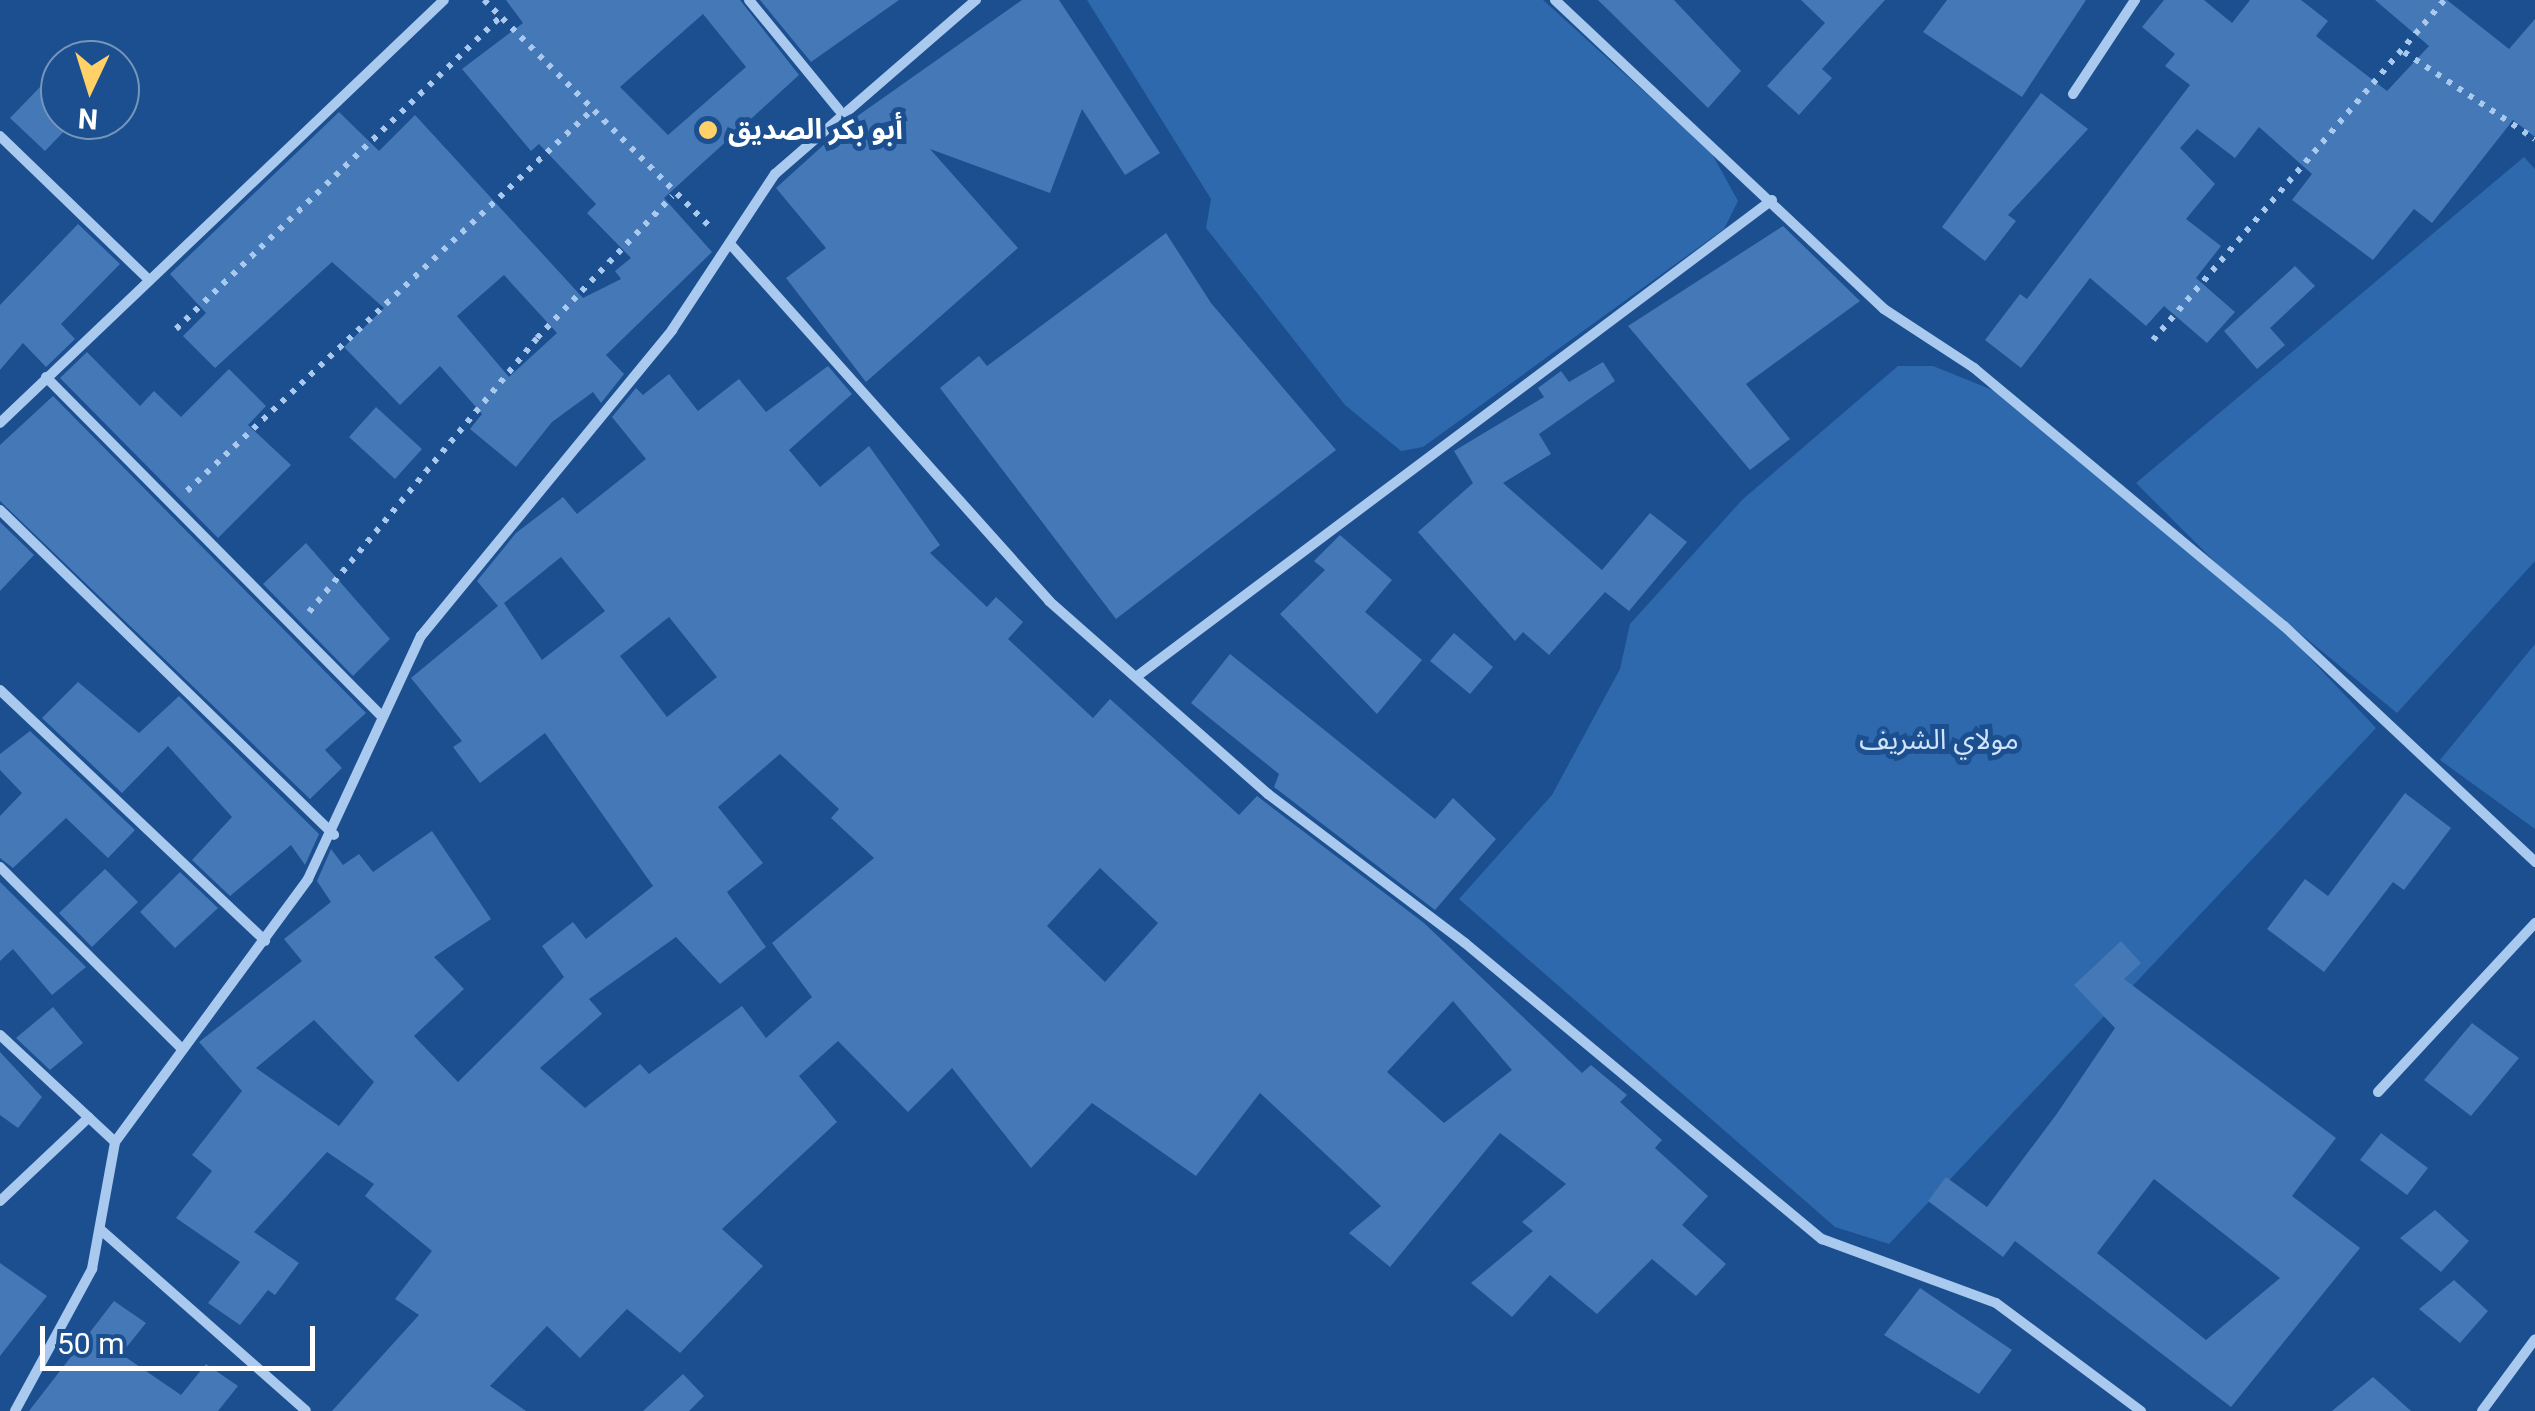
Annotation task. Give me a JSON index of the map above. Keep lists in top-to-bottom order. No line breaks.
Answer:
{"parks":["مولاي الشريف"],"places":["أبو بكر الصديق"],"scale_bar":"50 m","north":"bottom"}
